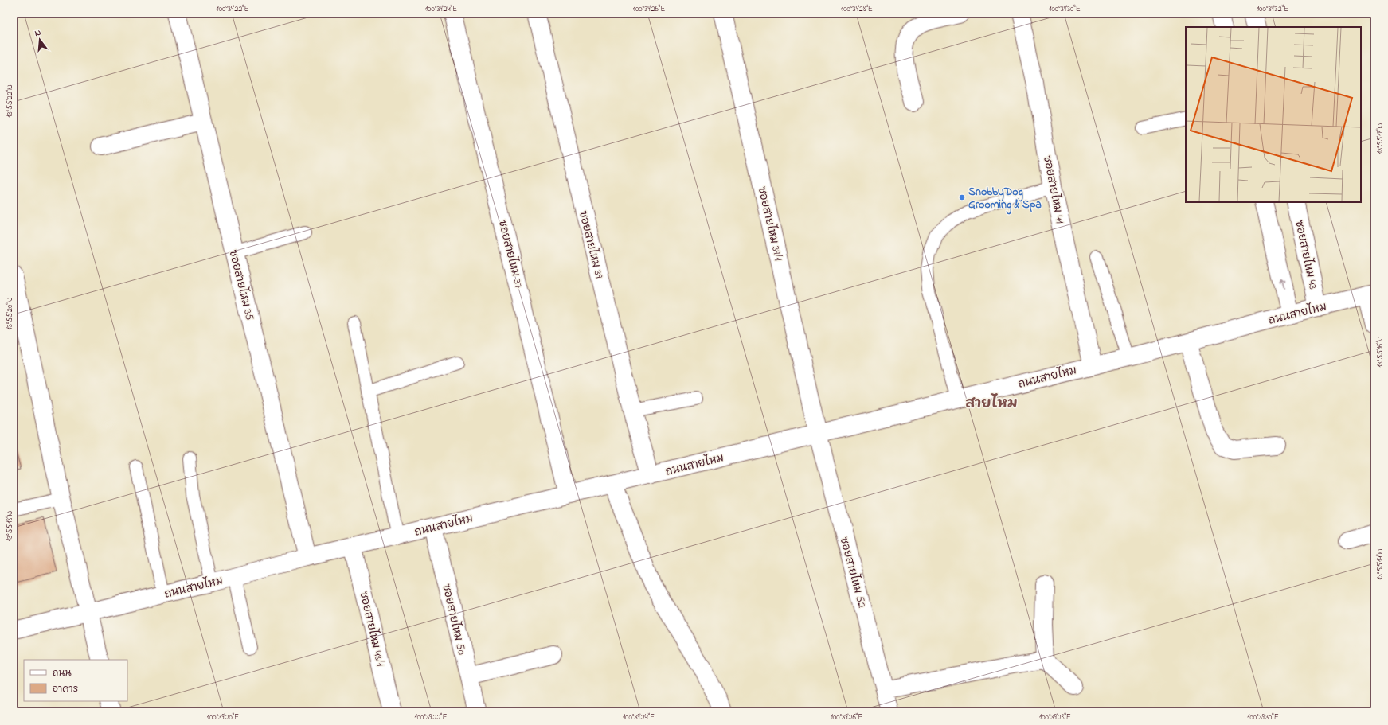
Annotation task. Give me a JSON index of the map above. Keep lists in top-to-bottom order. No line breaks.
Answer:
{"streets":{"street":["ซอยสายไหม 41","ซอยสายไหม 39/1","ซอยสายไหม 39","ซอยสายไหม 37","ซอยสายไหม 43","ซอยสายไหม 35","ถนนสายไหม","ซอยสายไหม 52","ซอยสายไหม 50","ซอยสายไหม 48/1"]},"crossings":[["ซอยสายไหม 41","ถนนสายไหม"],["ซอยสายไหม 39/1","ถนนสายไหม"],["ซอยสายไหม 39/1","ซอยสายไหม 52"],["ซอยสายไหม 39","ถนนสายไหม"],["ซอยสายไหม 37","ถนนสายไหม"],["ซอยสายไหม 43","ถนนสายไหม"],["ซอยสายไหม 35","ถนนสายไหม"],["ถนนสายไหม","ซอยสายไหม 52"],["ถนนสายไหม","ซอยสายไหม 50"],["ถนนสายไหม","ซอยสายไหม 48/1"]],"districts":["สายไหม"],"places":["SnobbyDog Grooming & Spa"],"legend":["ถนน","อาคาร"],"north":"top","coordinates":["100°39'22\"E","100°39'24\"E","100°39'26\"E","100°39'28\"E","100°39'30\"E","100°39'32\"E","13°55'22\"N","13°55'18\"N","13°55'20\"N","13°55'16\"N","13°55'14\"N","100°39'20\"E"]}
